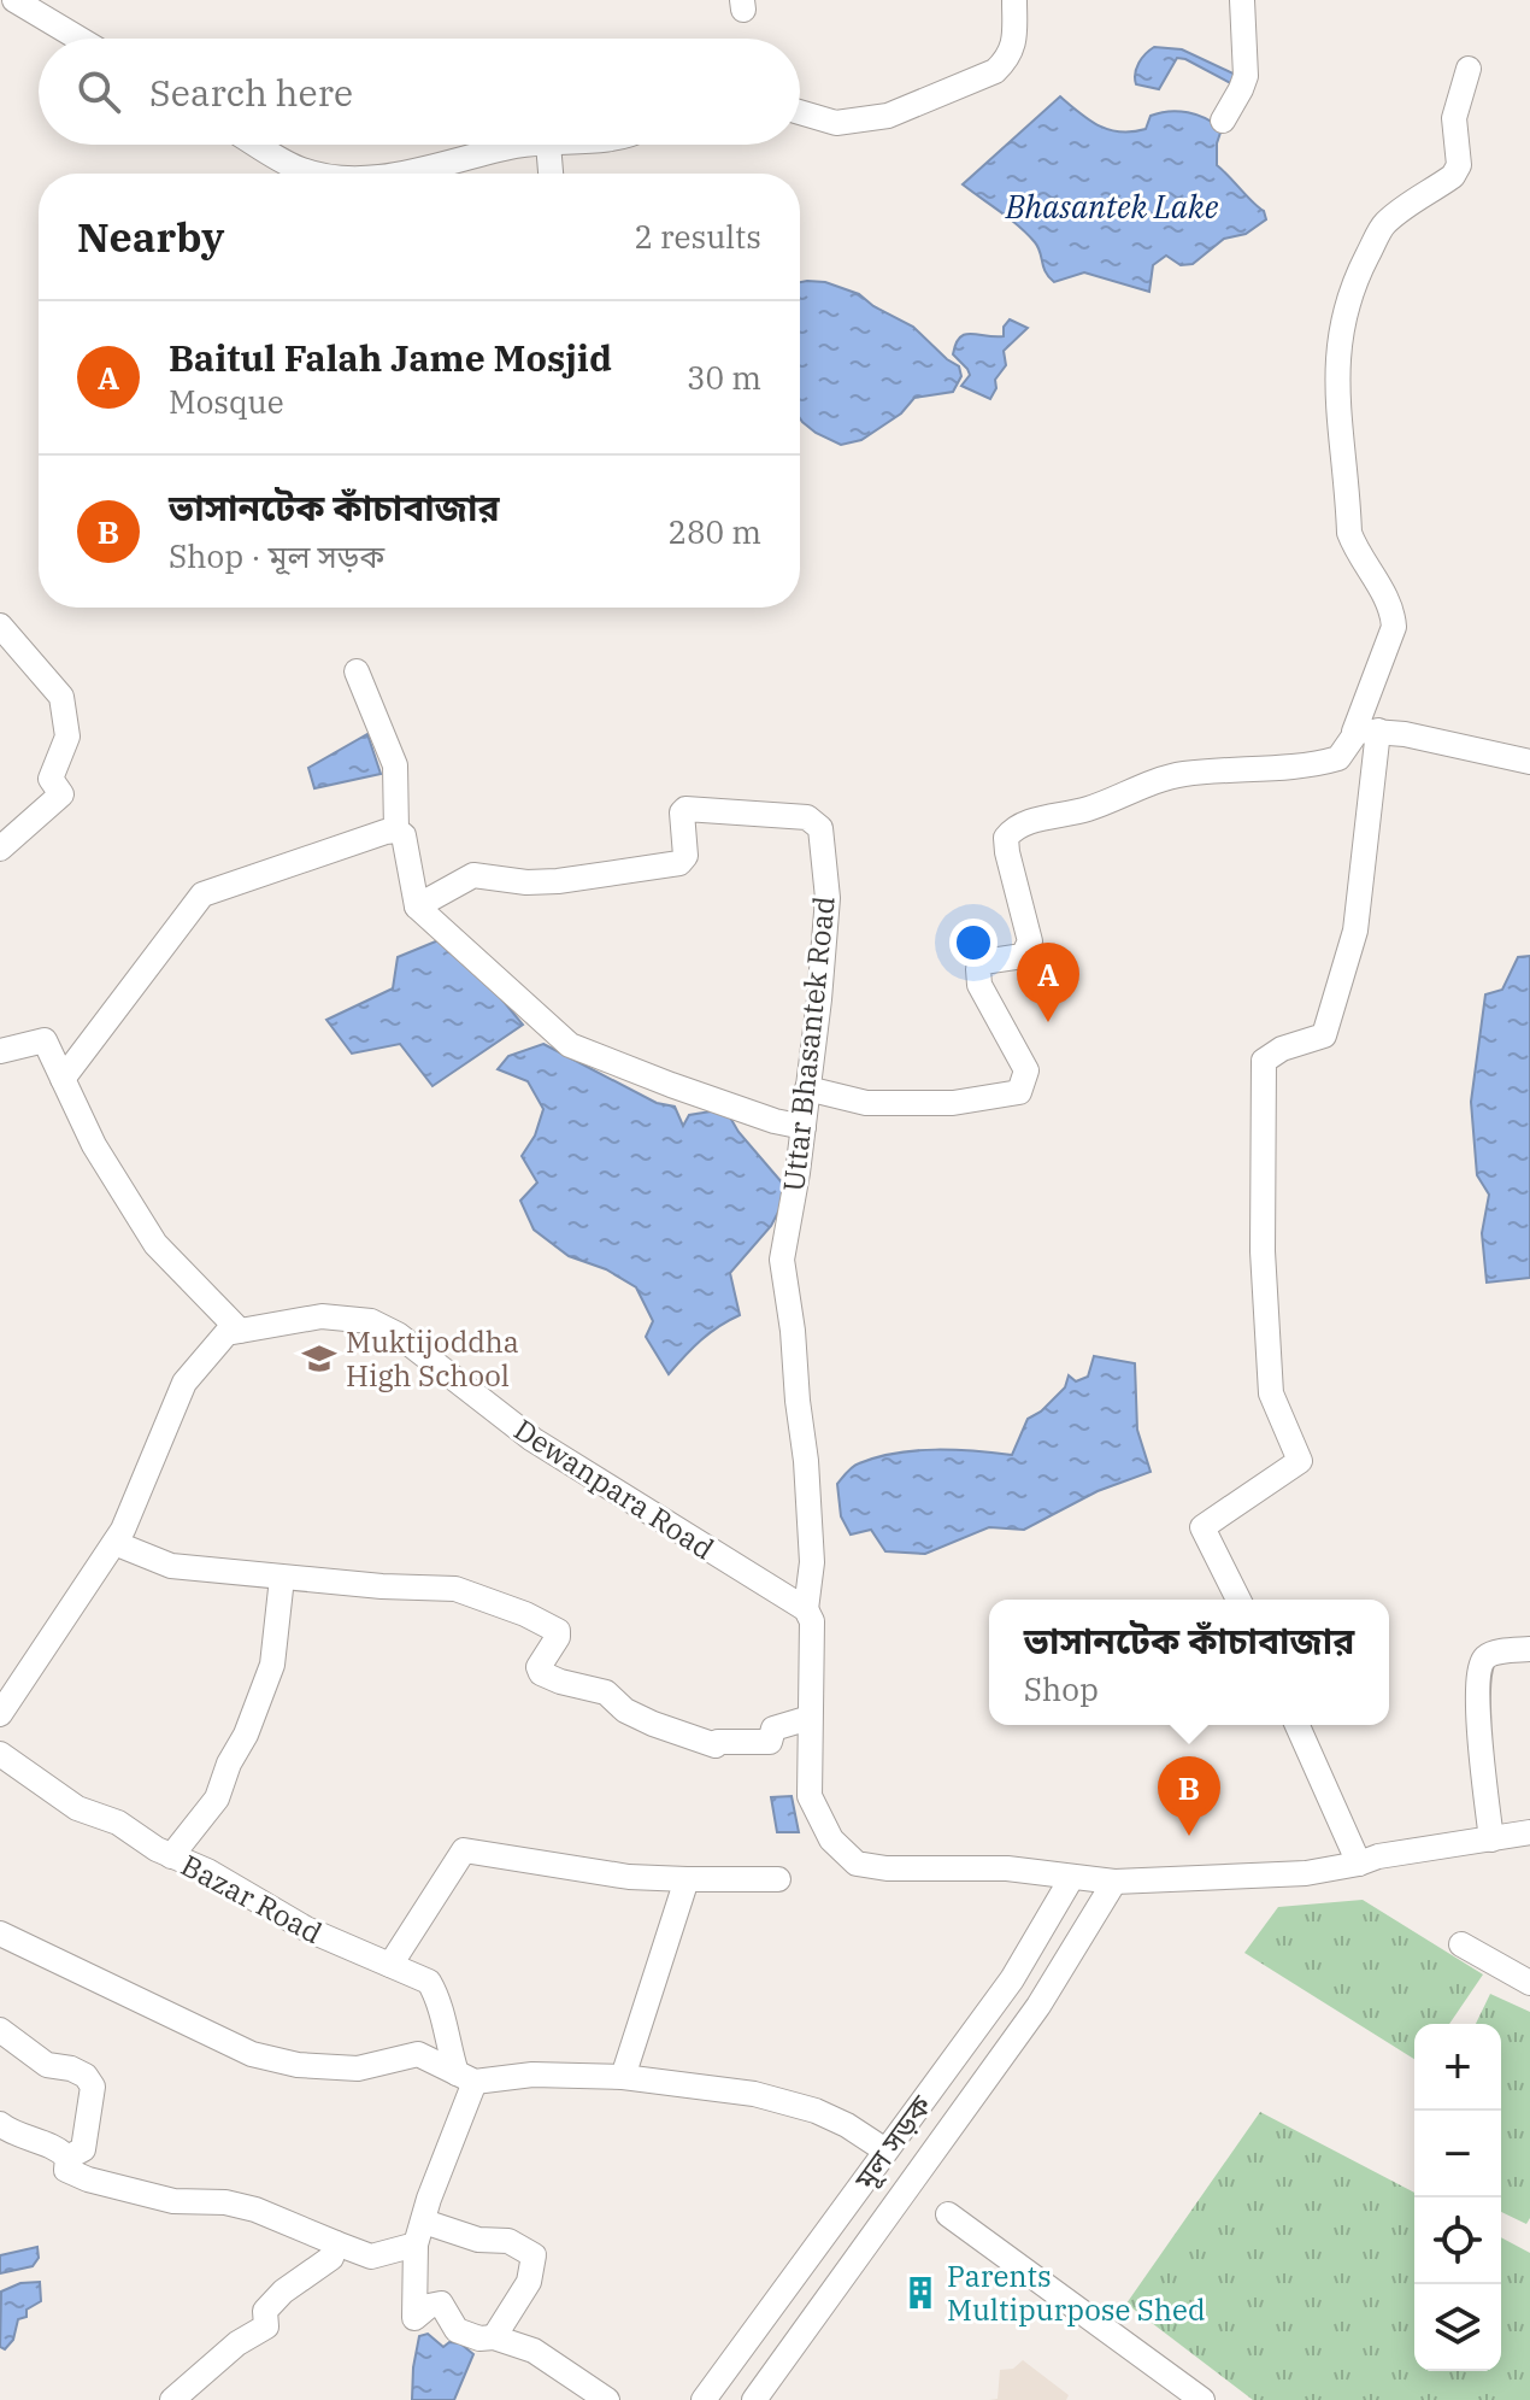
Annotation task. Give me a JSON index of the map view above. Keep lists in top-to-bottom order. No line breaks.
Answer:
{"streets":{"street":["Uttar Bhasantek Road","Dewanpara Road","Bazar Road","মূল সড়ক"]},"crossings":[["Uttar Bhasantek Road","Dewanpara Road"]],"water":["Bhasantek Lake"],"places":{"school or university":["Muktijoddha High School"],"building":["Parents Multipurpose Shed"]},"page":{"search":"Search here","heading":["Nearby","2 results"],"list":[{"mark":"A","name":"Baitul Falah Jame Mosjid","note":"Mosque","value":"30 m"},{"mark":"B","name":"ভাসানটেক কাঁচাবাজার","note":"Shop · মূল সড়ক","value":"280 m"}],"pins":["A","B"],"popup":["ভাসানটেক কাঁচাবাজার","Shop"],"map_buttons":["+","−"]}}
